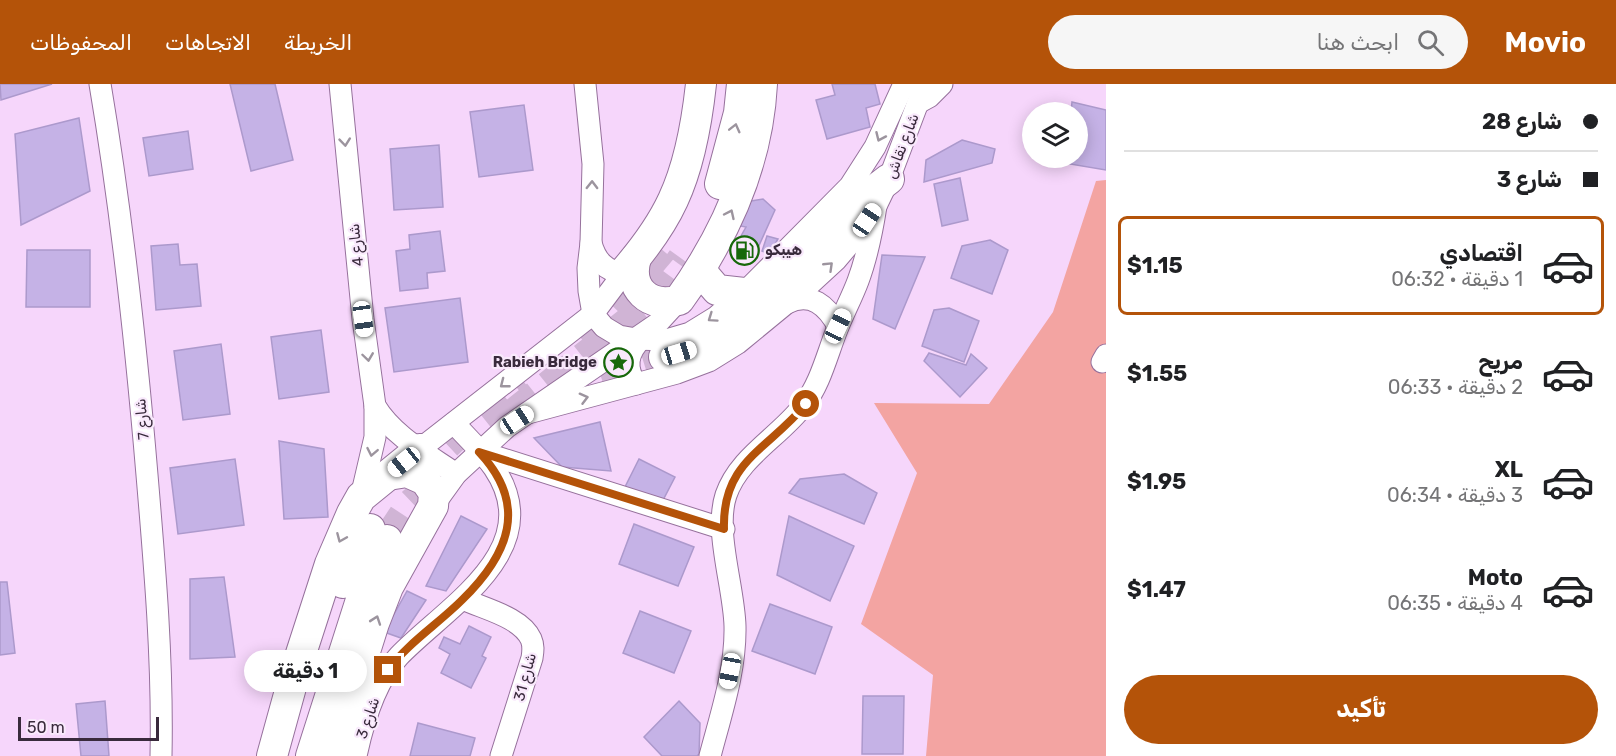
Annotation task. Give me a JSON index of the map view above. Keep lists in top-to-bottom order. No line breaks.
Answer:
{"streets":{"street":["شارع نقاش","شارع 4","شارع 7","شارع 31","شارع 3"]},"crossings":[["شارع 31","شارع 3"]],"one_way":["شارع 4"],"places":{"fuel station":["هيبكو"],"place":["Rabieh Bridge"]},"scale_bar":"50 m","page":{"header":"Movio","search":"ابحث هنا","nav":["الخريطة","الاتجاهات","المحفوظات"],"banner":["شارع 28","شارع 3"],"list":[{"name":"اقتصادي","note":"1 دقيقة · 06:32","value":"$1.15"},{"name":"مريح","note":"2 دقيقة · 06:33","value":"$1.55"},{"name":"XL","note":"3 دقيقة · 06:34","value":"$1.95"},{"name":"Moto","note":"4 دقيقة · 06:35","value":"$1.47"}],"bubble":"1 دقيقة","buttons":"تأكيد","scale":"50 m"}}
